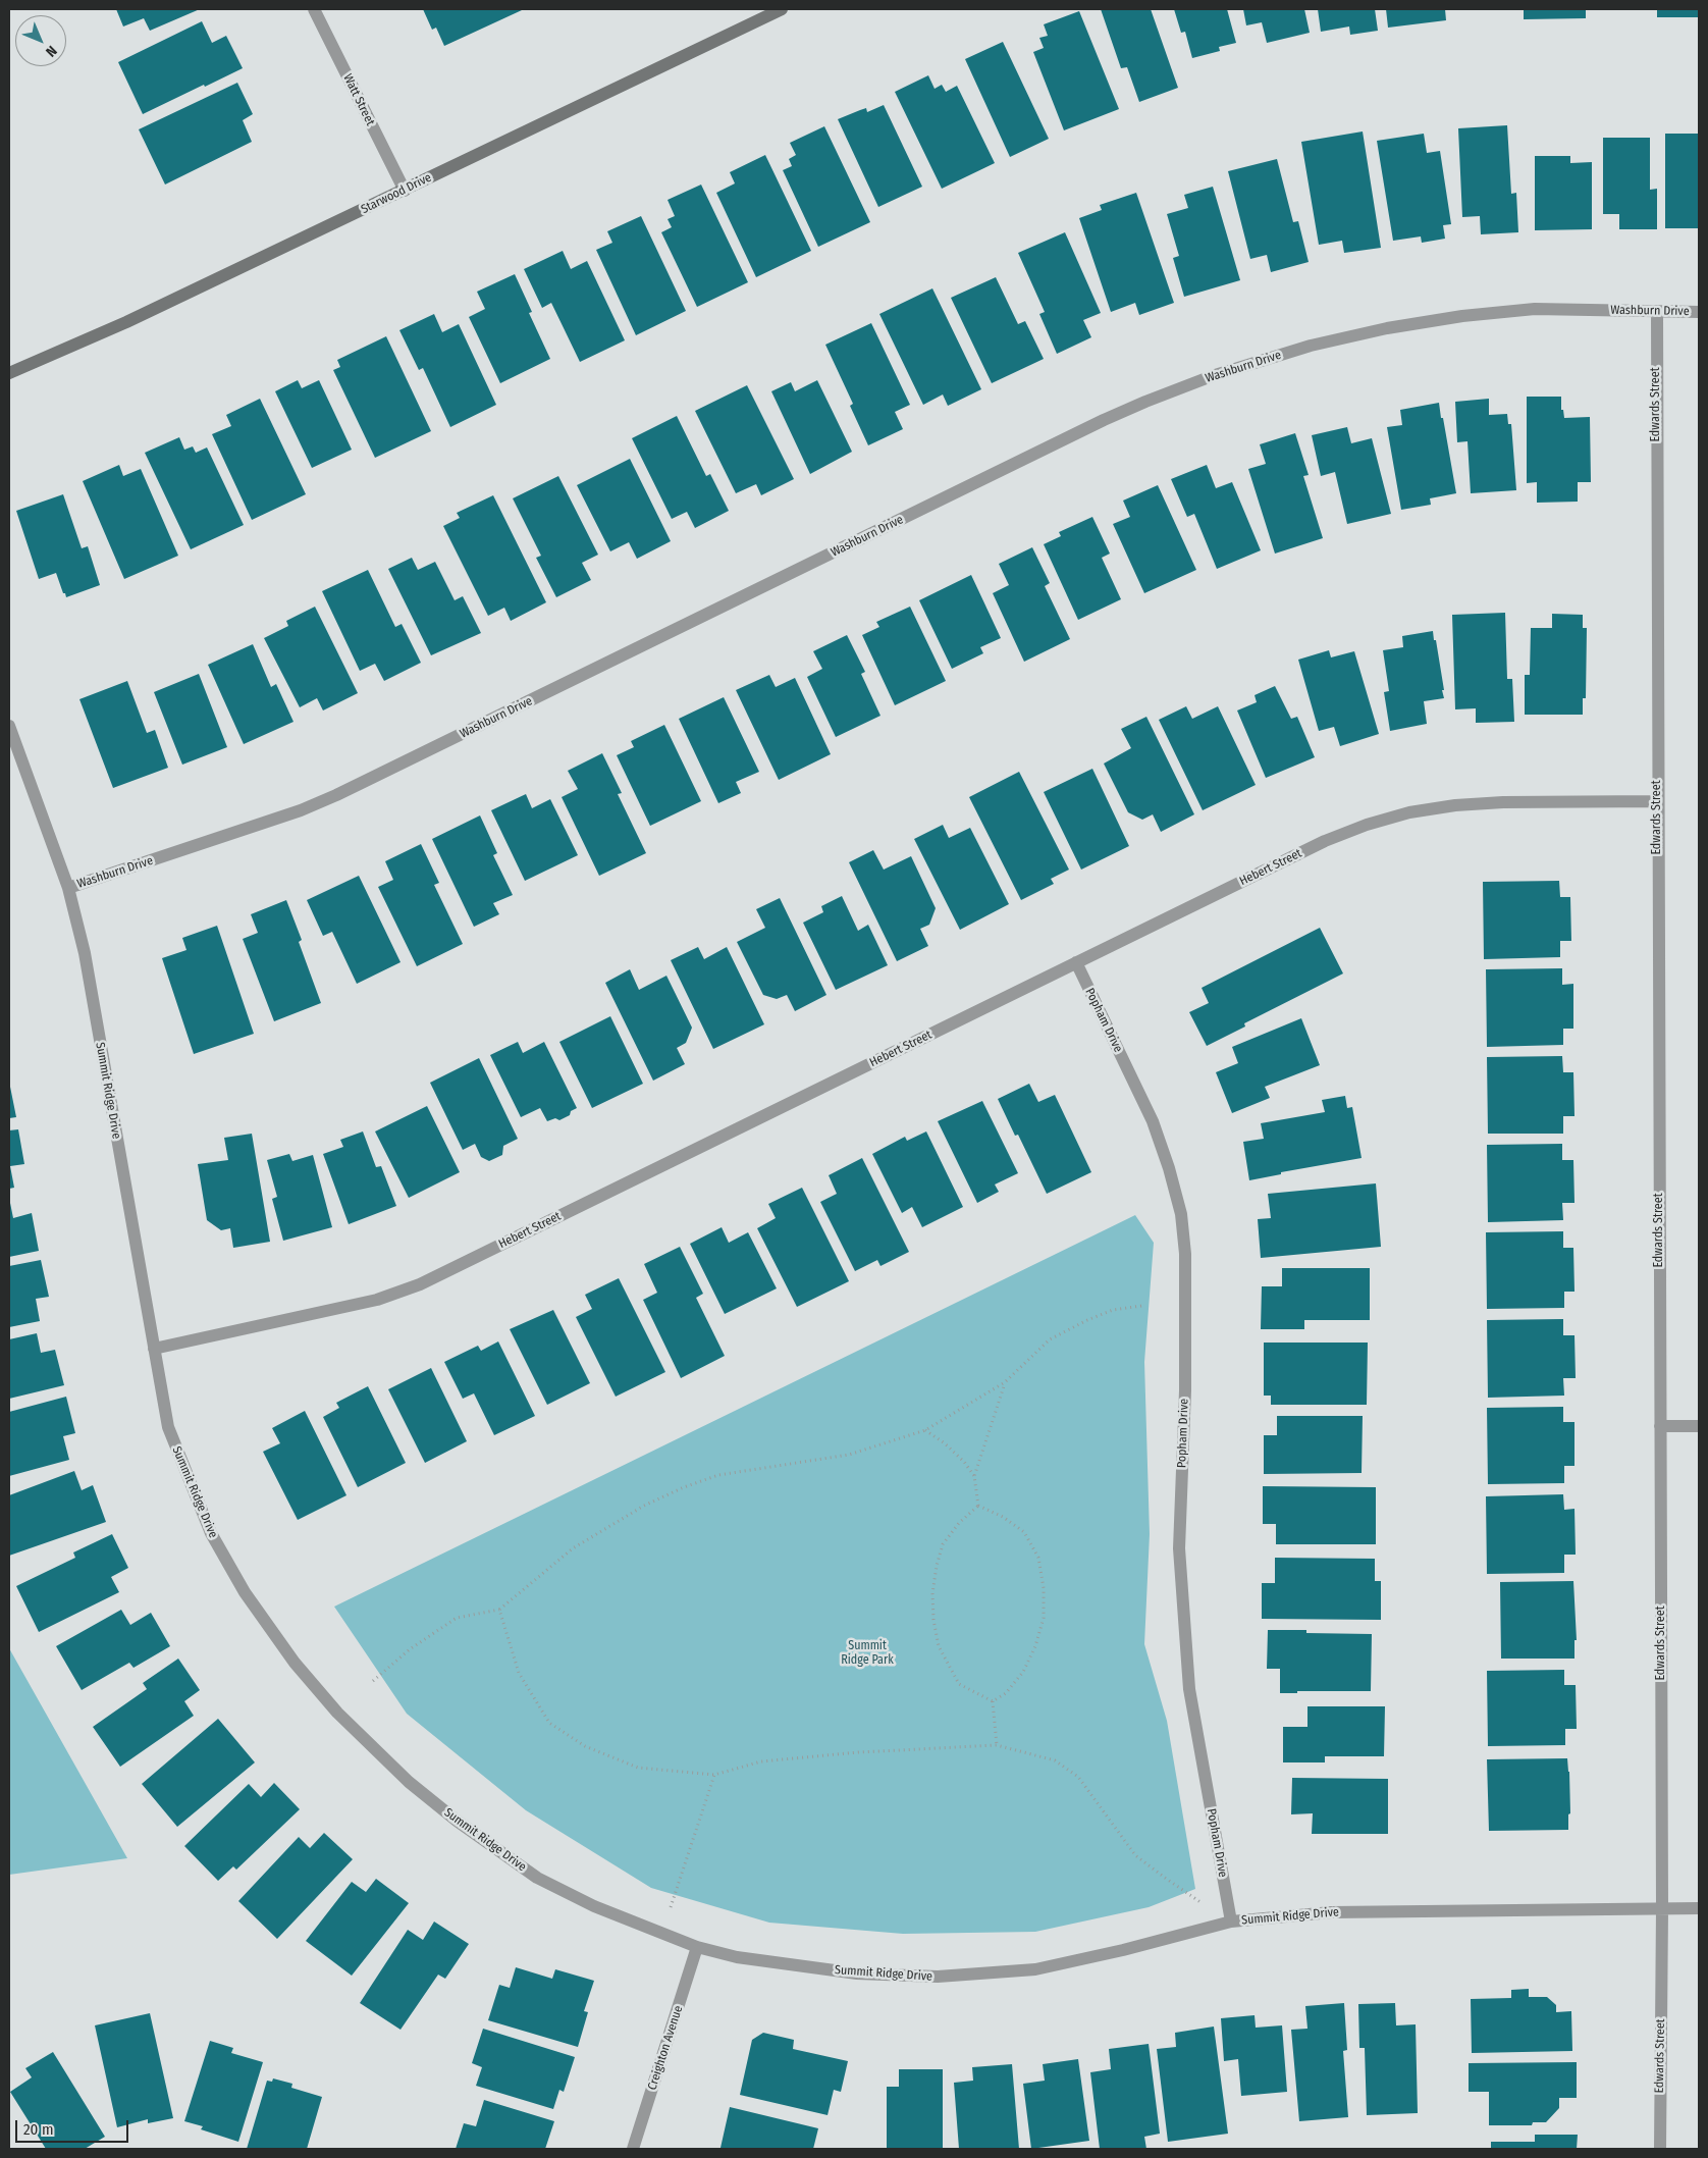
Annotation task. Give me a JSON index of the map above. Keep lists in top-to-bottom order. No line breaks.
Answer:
{"streets":{"street":["Watt Street","Starwood Drive","Washburn Drive","Edwards Street","Hebert Street","Popham Drive","Summit Ridge Drive","Creighton Avenue"]},"crossings":[["Watt Street","Starwood Drive"],["Washburn Drive","Edwards Street"],["Washburn Drive","Summit Ridge Drive"],["Edwards Street","Hebert Street"],["Edwards Street","Summit Ridge Drive"],["Hebert Street","Popham Drive"],["Hebert Street","Summit Ridge Drive"],["Popham Drive","Summit Ridge Drive"],["Summit Ridge Drive","Creighton Avenue"]],"parks":["Summit Ridge Park"],"scale_bar":"20 m","north":"bottom right"}
